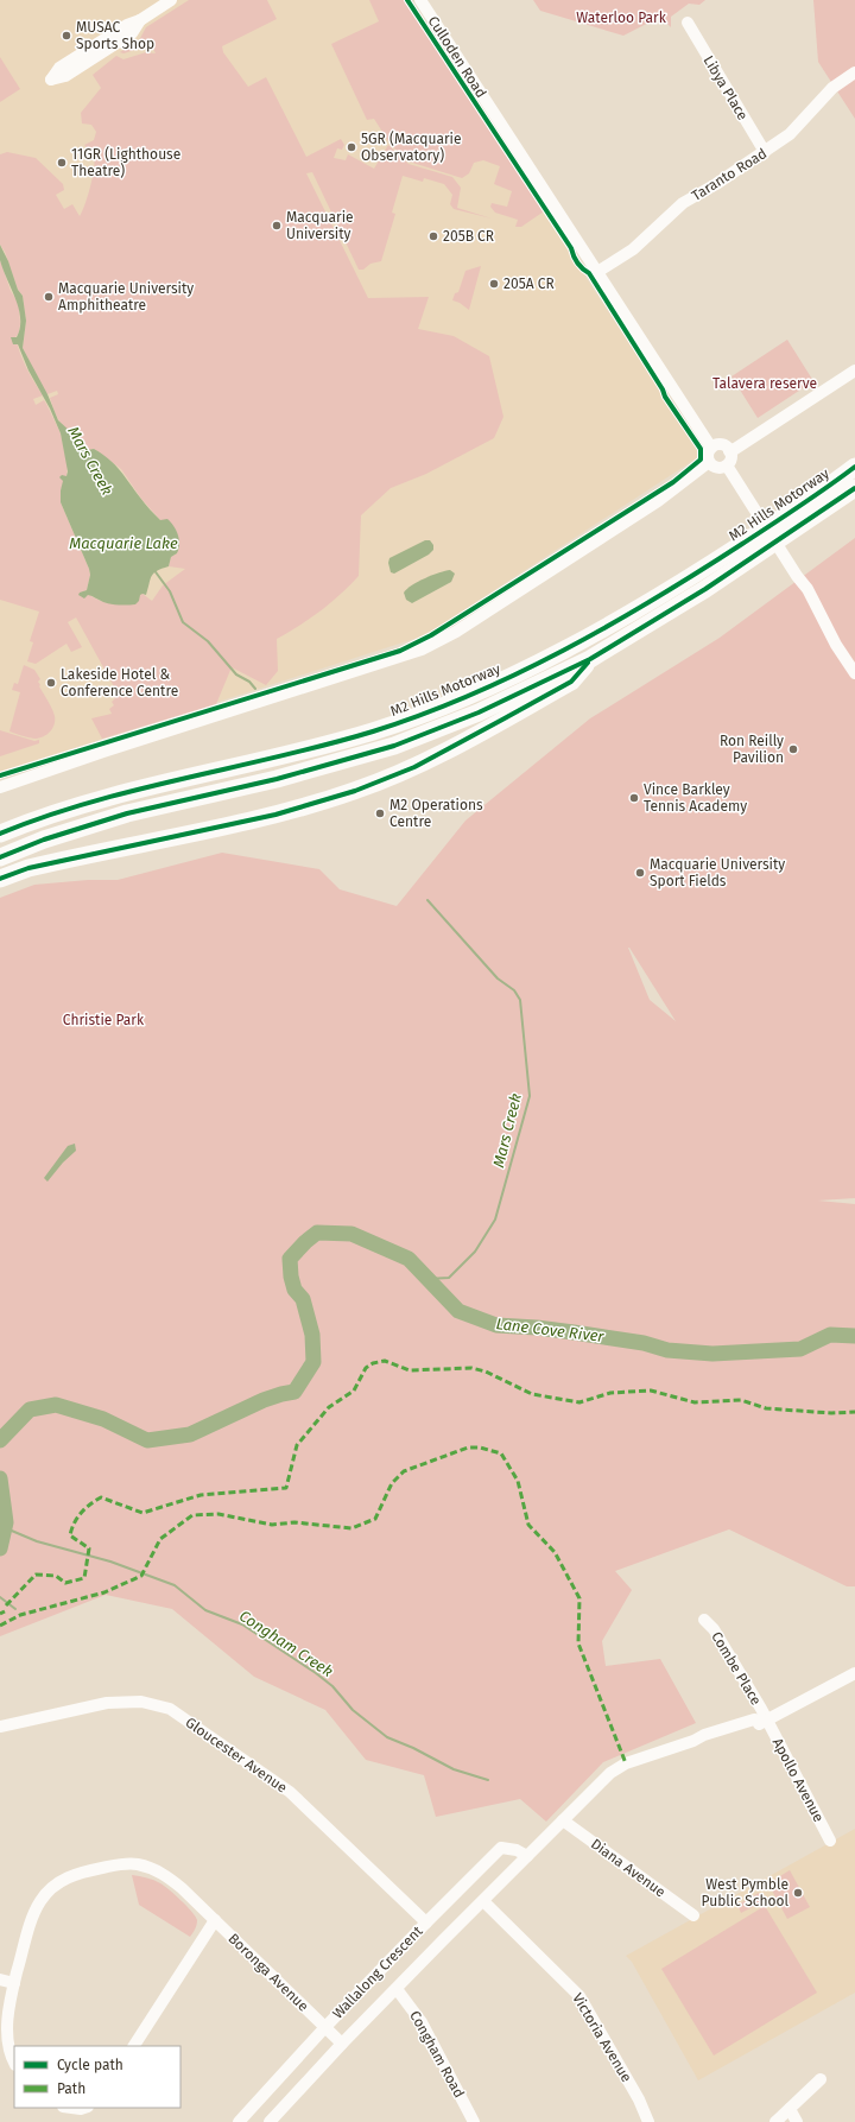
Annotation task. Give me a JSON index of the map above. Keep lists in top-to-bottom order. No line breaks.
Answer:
{"streets":{"highway":["M2 Hills Motorway"],"street":["Culloden Road","Libya Place","Taranto Road","Combe Place","Gloucester Avenue","Apollo Avenue","Diana Avenue","Boronga Avenue","Wallalong Crescent","Victoria Avenue","Congham Road"]},"crossings":[["Culloden Road","Taranto Road"],["Libya Place","Taranto Road"],["Combe Place","Apollo Avenue"],["Combe Place","Wallalong Crescent"],["Gloucester Avenue","Wallalong Crescent"],["Apollo Avenue","Wallalong Crescent"],["Diana Avenue","Wallalong Crescent"],["Boronga Avenue","Wallalong Crescent"],["Wallalong Crescent","Victoria Avenue"],["Wallalong Crescent","Congham Road"]],"water":["Mars Creek","Macquarie Lake","Lane Cove River","Congham Creek"],"parks":["Waterloo Park","Talavera reserve","Christie Park"],"places":["MUSAC Sports Shop","5GR (Macquarie Observatory)","11GR (Lighthouse Theatre)","Macquarie University","205B CR","205A CR","Macquarie University Amphitheatre","Lakeside Hotel & Conference Centre","Ron Reilly Pavilion","Vince Barkley Tennis Academy","M2 Operations Centre","Macquarie University Sport Fields","West Pymble Public School"],"legend":["Cycle path","Path"]}
